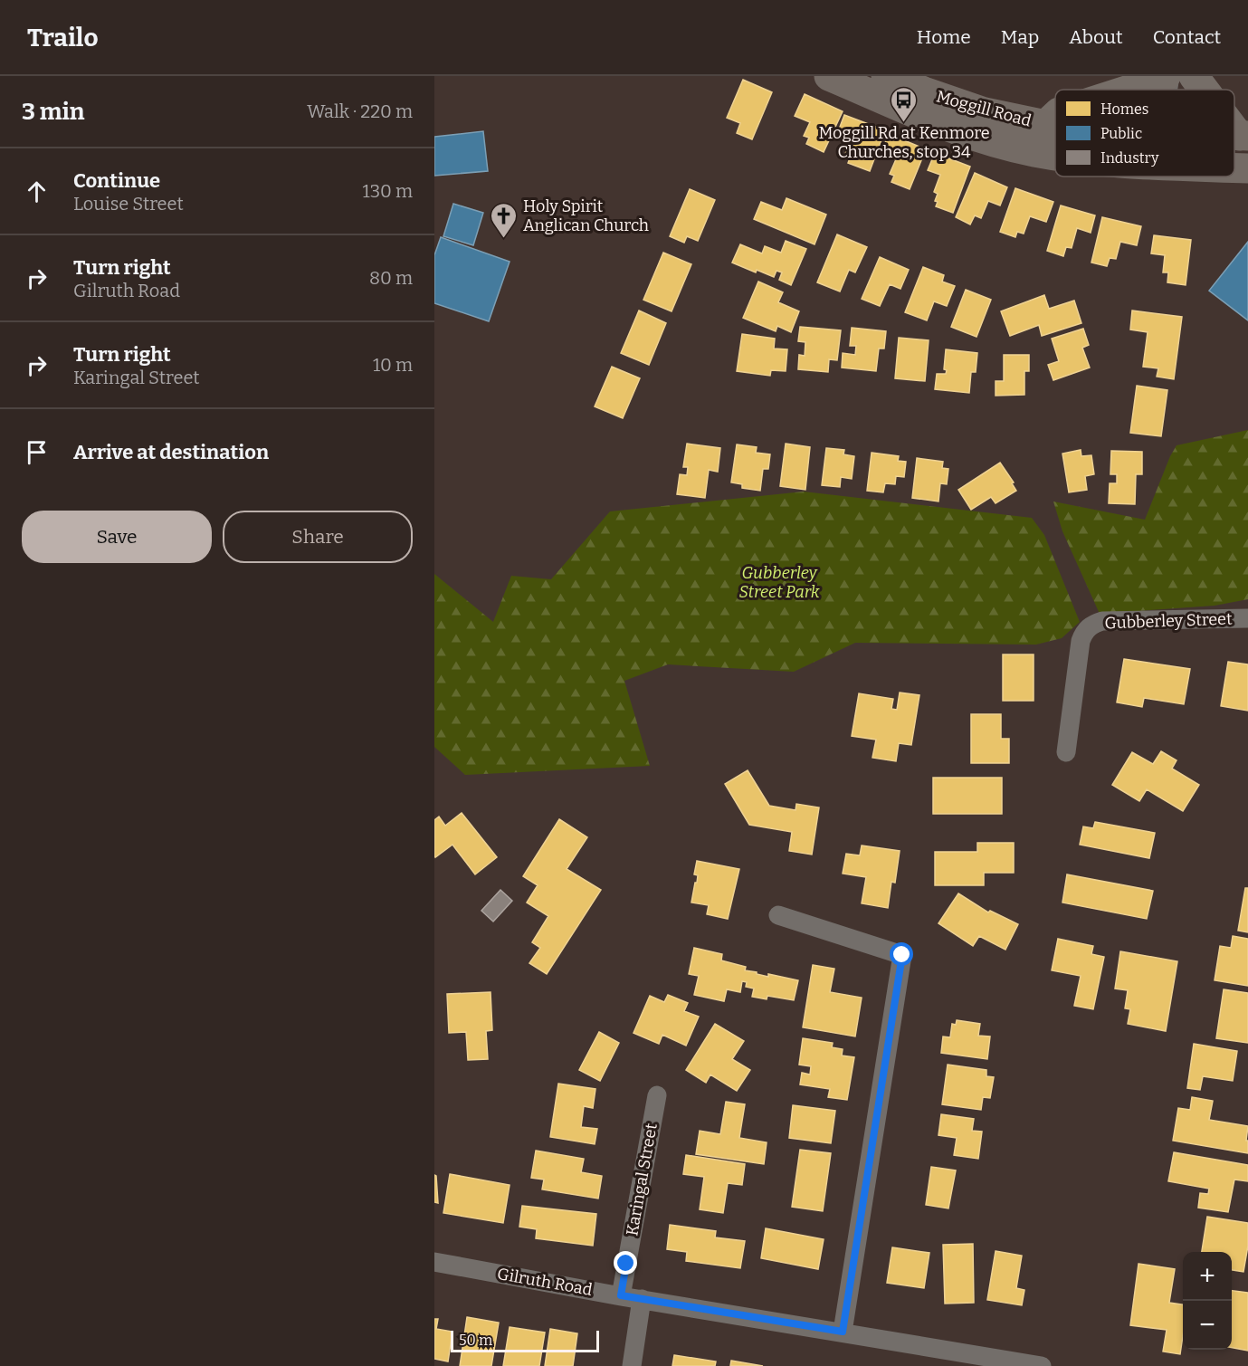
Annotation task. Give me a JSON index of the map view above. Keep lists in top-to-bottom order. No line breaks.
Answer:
{"streets":{"highway":["Moggill Road"],"street":["Gubberley Street","Karingal Street","Gilruth Road"]},"crossings":[["Karingal Street","Gilruth Road"]],"parks":["Gubberley Street Park"],"places":{"bus stop":["Moggill Rd at Kenmore Churches, stop 34"],"church":["Holy Spirit Anglican Church"]},"legend":["Homes","Public","Industry"],"scale_bar":"50 m","page":{"header":"Trailo","nav":["Home","Map","About","Contact"],"heading":["3 min","Walk · 220 m"],"list":[["Continue","Louise Street","130 m"],["Turn right","Gilruth Road","80 m"],["Turn right","Karingal Street","10 m"],"Arrive at destination"],"buttons":["Save","Share"],"map_buttons":["+","−"],"scale":"50 m"}}
